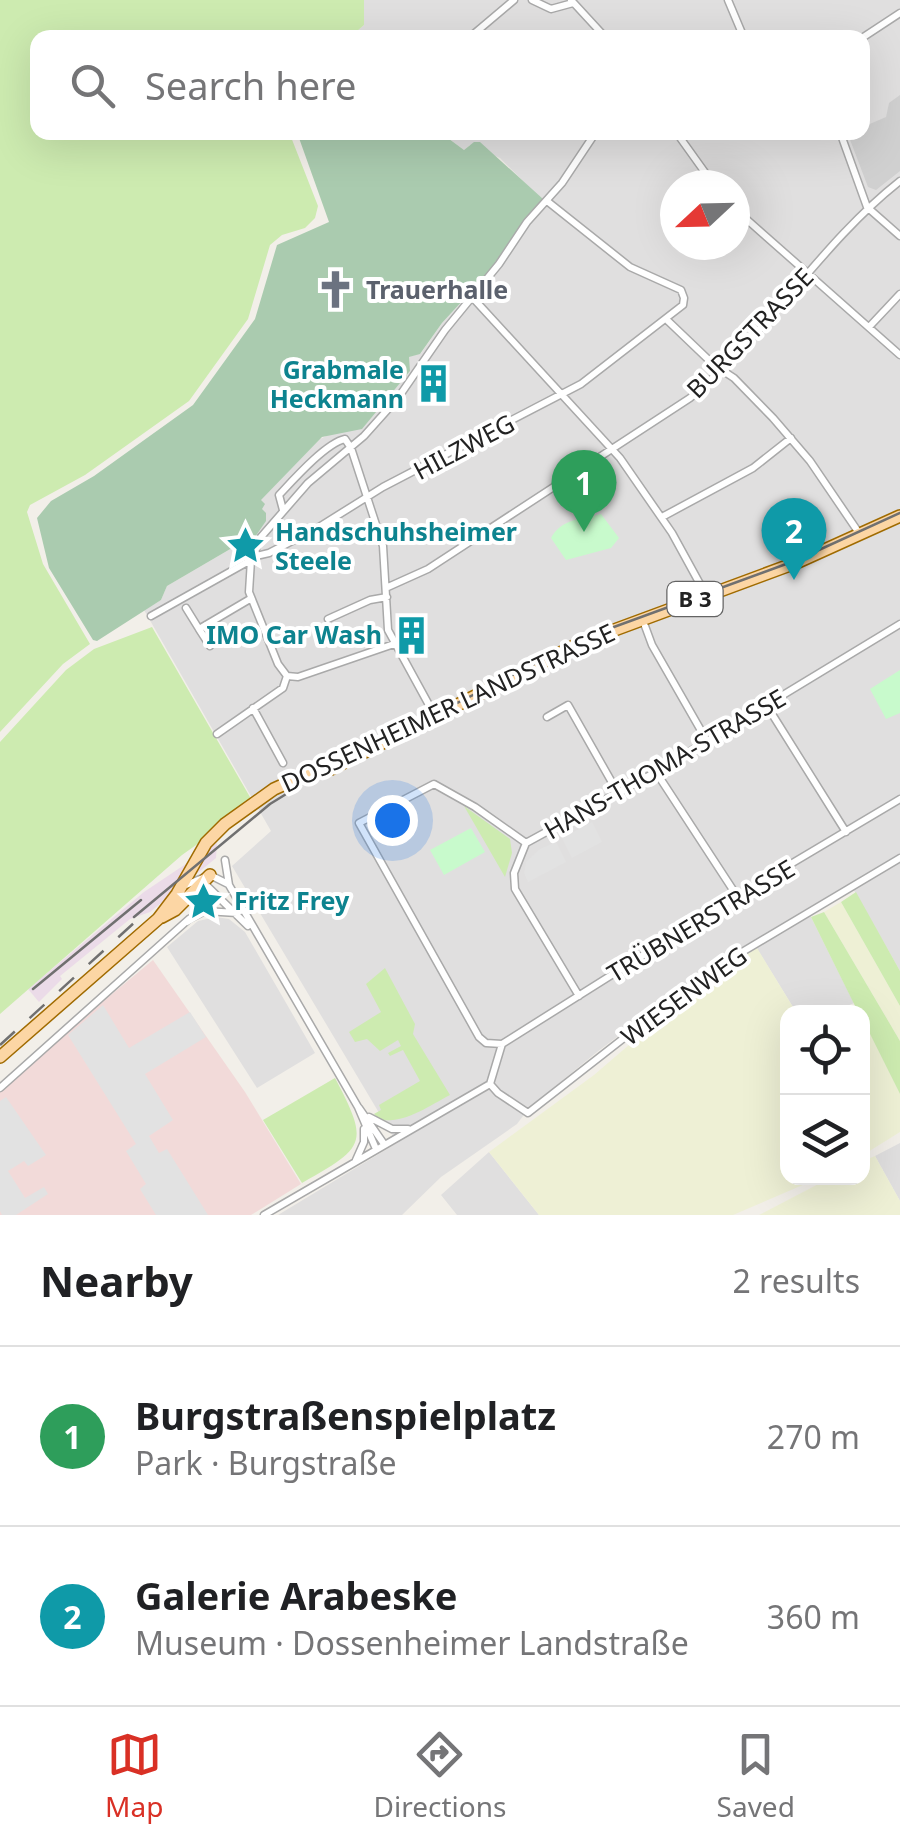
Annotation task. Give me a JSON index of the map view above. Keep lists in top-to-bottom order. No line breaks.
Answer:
{"streets":{"main road":["B 3","DOSSENHEIMER LANDSTRASSE"],"street":["BURGSTRASSE","HILZWEG","HANS-THOMA-STRASSE","TRÜBNERSTRASSE","WIESENWEG"]},"crossings":[["HANS-THOMA-STRASSE","TRÜBNERSTRASSE"]],"places":{"church":["Trauerhalle"],"building":["Grabmale Heckmann","IMO Car Wash"],"place":["Handschuhsheimer Steele","Fritz Frey"]},"north":"left","page":{"search":"Search here","pins":["1","2"],"heading":["Nearby","2 results"],"list":[{"mark":"1","name":"Burgstraßenspielplatz","note":"Park · Burgstraße","value":"270 m"},{"mark":"2","name":"Galerie Arabeske","note":"Museum · Dossenheimer Landstraße","value":"360 m"}],"nav":["Map","Directions","Saved"]}}
